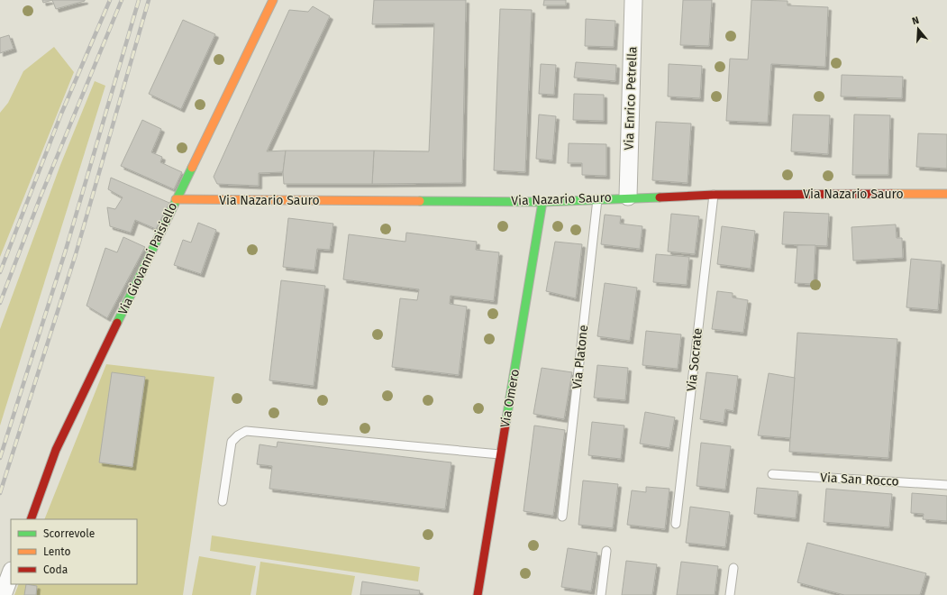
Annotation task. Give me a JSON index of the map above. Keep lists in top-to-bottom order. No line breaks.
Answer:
{"streets":{"street":["Via Enrico Petrella","Via Nazario Sauro","Via Giovanni Paisiello","Via Omero"],"lane":["Via Platone","Via Socrate","Via San Rocco"]},"crossings":[["Via Enrico Petrella","Via Nazario Sauro"],["Via Nazario Sauro","Via Giovanni Paisiello"],["Via Nazario Sauro","Via Platone"],["Via Nazario Sauro","Via Socrate"],["Via Nazario Sauro","Via Omero"]],"legend":["Scorrevole","Lento","Coda"],"north":"top"}
